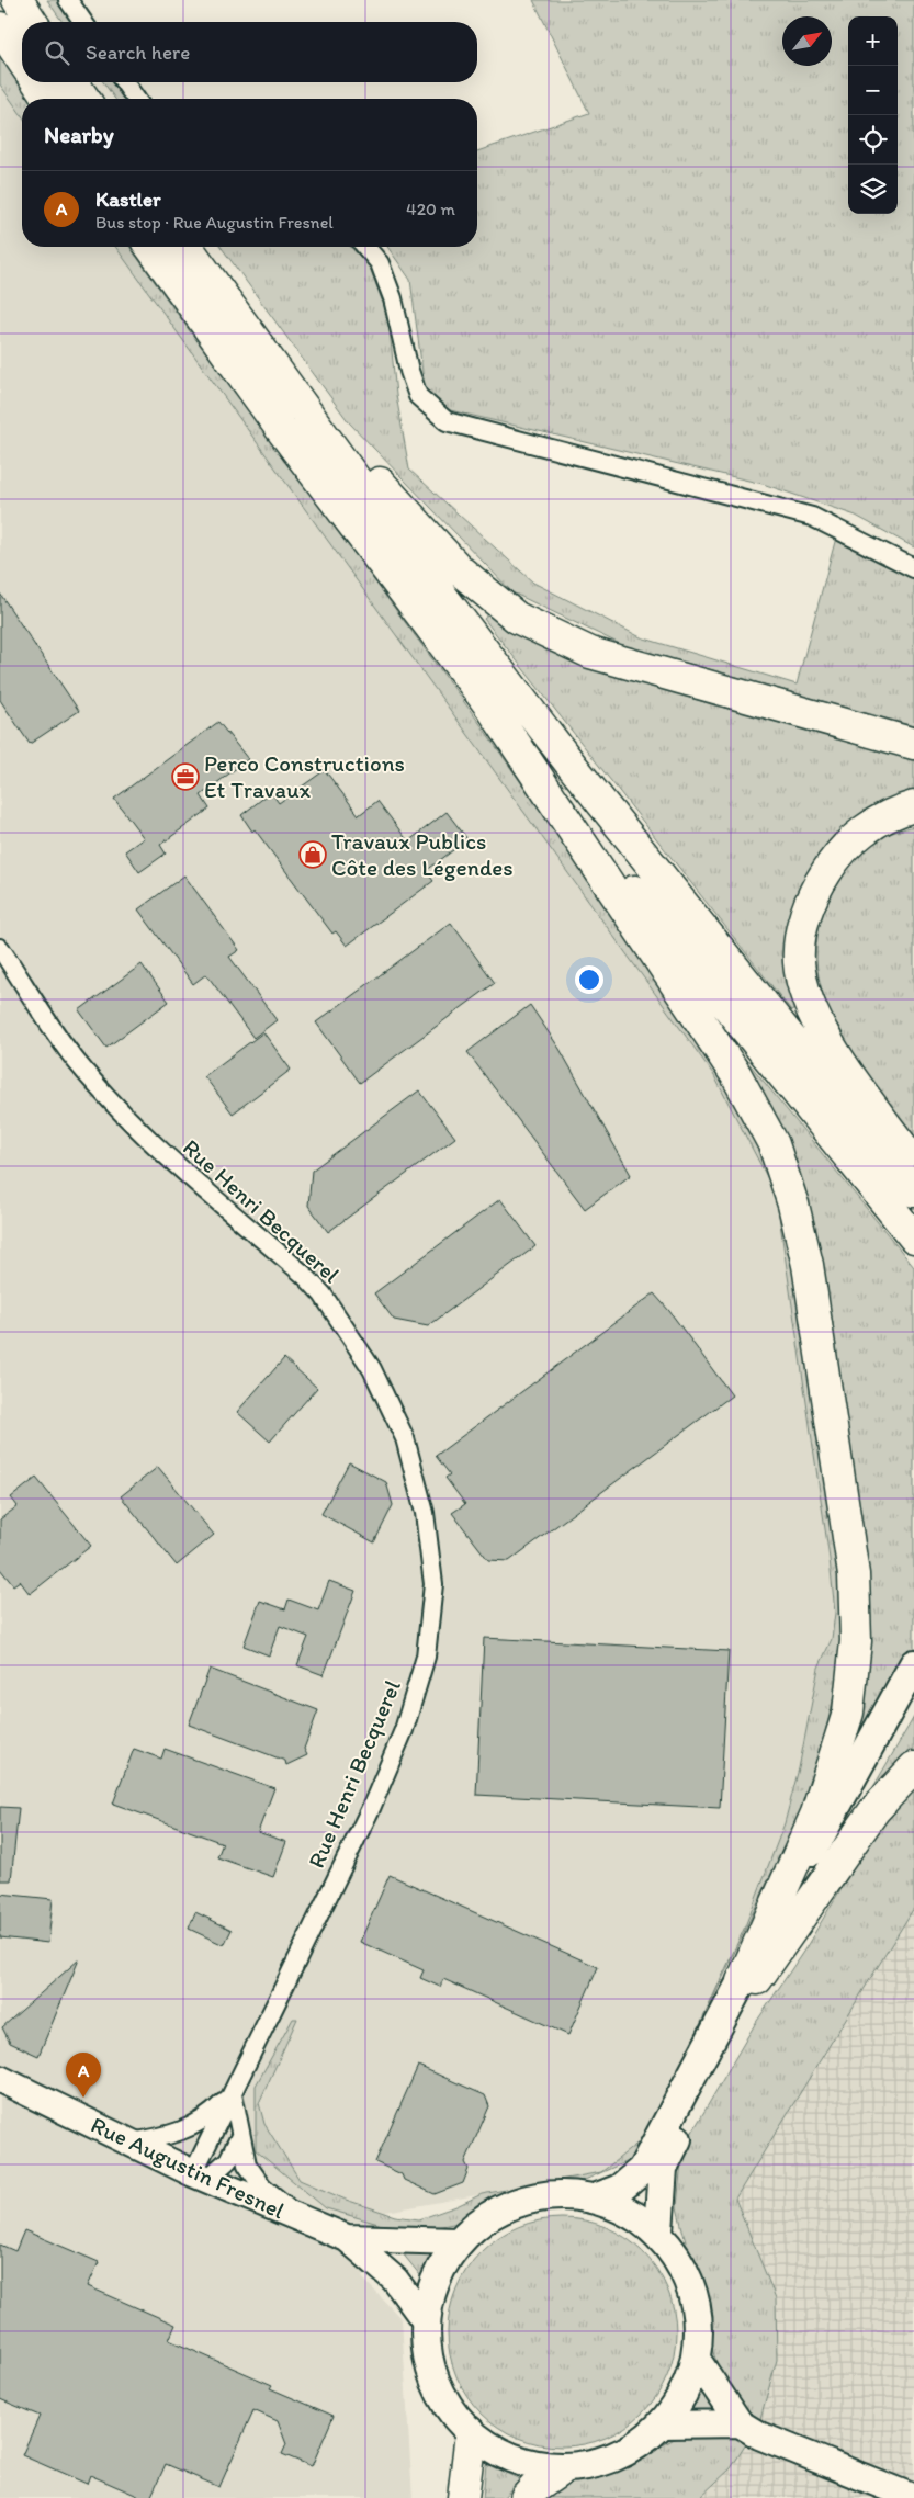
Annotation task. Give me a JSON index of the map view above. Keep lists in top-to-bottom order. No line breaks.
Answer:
{"streets":{"street":["Rue Henri Becquerel","Rue Augustin Fresnel"]},"crossings":[["Rue Henri Becquerel","Rue Augustin Fresnel"]],"places":{"office":["Perco Constructions Et Travaux"],"shop":["Travaux Publics Côte des Légendes"]},"north":"top right","page":{"map_buttons":["+","−"],"search":"Search here","heading":"Nearby","list":[{"mark":"A","name":"Kastler","note":"Bus stop · Rue Augustin Fresnel","value":"420 m"}],"pins":"A"}}
